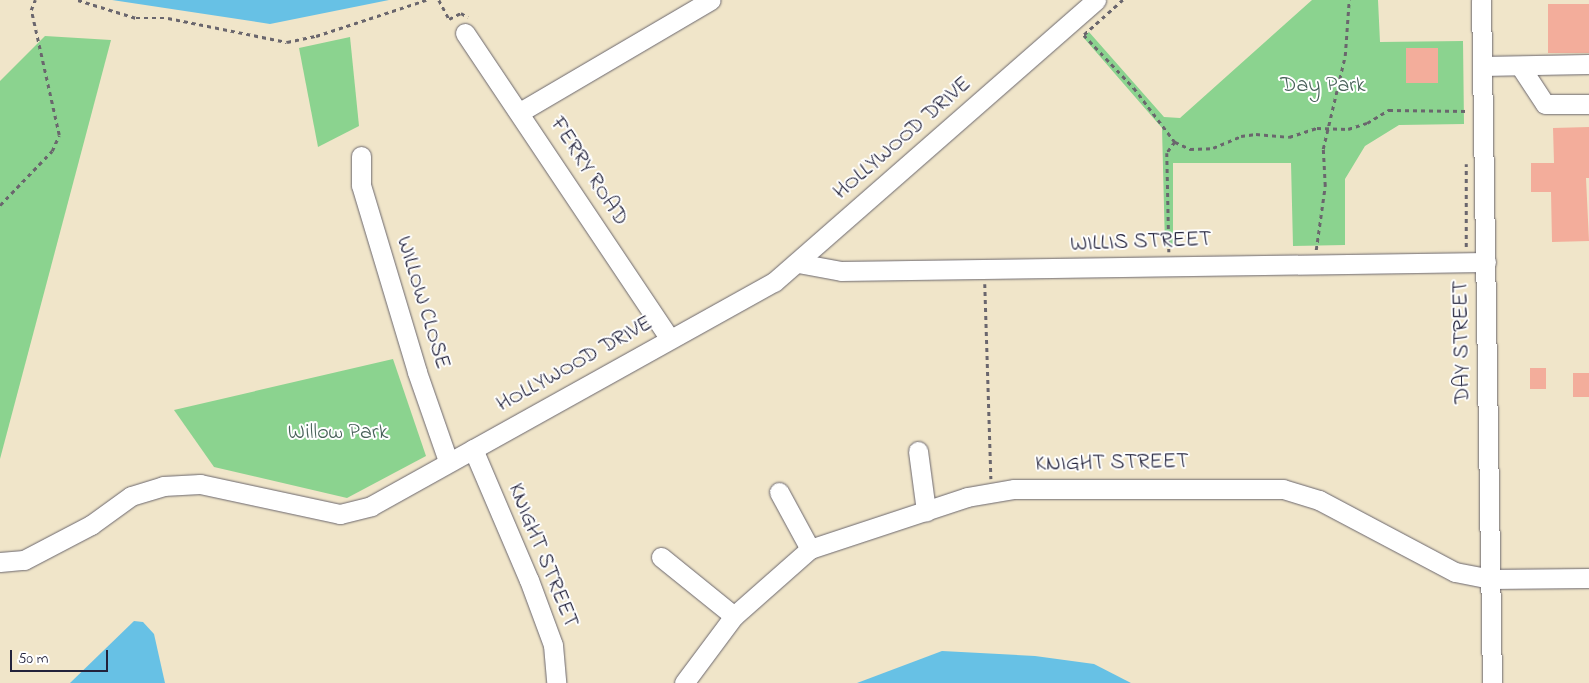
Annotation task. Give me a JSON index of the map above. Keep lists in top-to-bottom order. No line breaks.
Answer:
{"streets":{"street":["HOLLYWOOD DRIVE","FERRY ROAD","WILLIS STREET","WILLOW CLOSE","DAY STREET","KNIGHT STREET"]},"crossings":[["HOLLYWOOD DRIVE","FERRY ROAD"],["HOLLYWOOD DRIVE","WILLIS STREET"],["HOLLYWOOD DRIVE","WILLOW CLOSE"],["HOLLYWOOD DRIVE","KNIGHT STREET"],["WILLIS STREET","DAY STREET"],["DAY STREET","KNIGHT STREET"]],"parks":["Day Park","Willow Park"],"scale_bar":"50 m"}
